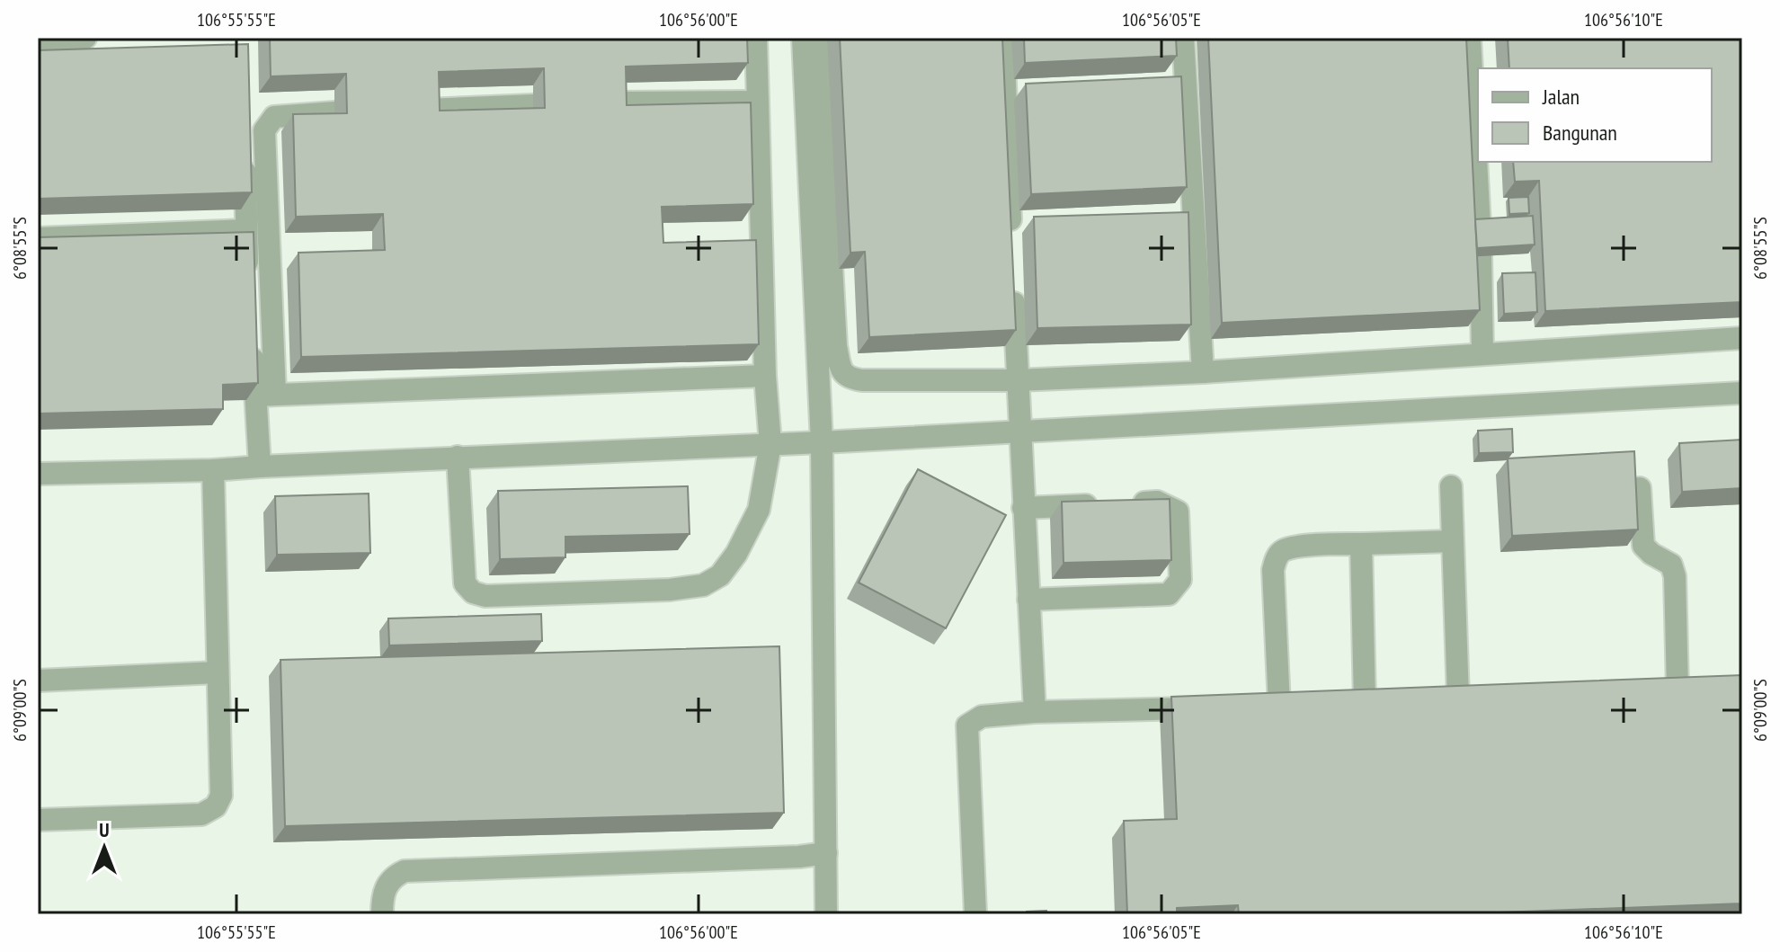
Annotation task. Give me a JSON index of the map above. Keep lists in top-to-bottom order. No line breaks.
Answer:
{"legend":["Jalan","Bangunan"],"north":"top","coordinates":["106°55'55\"E","106°56'00\"E","106°56'05\"E","106°56'10\"E","6°08'55\"S","6°09'00\"S"]}
